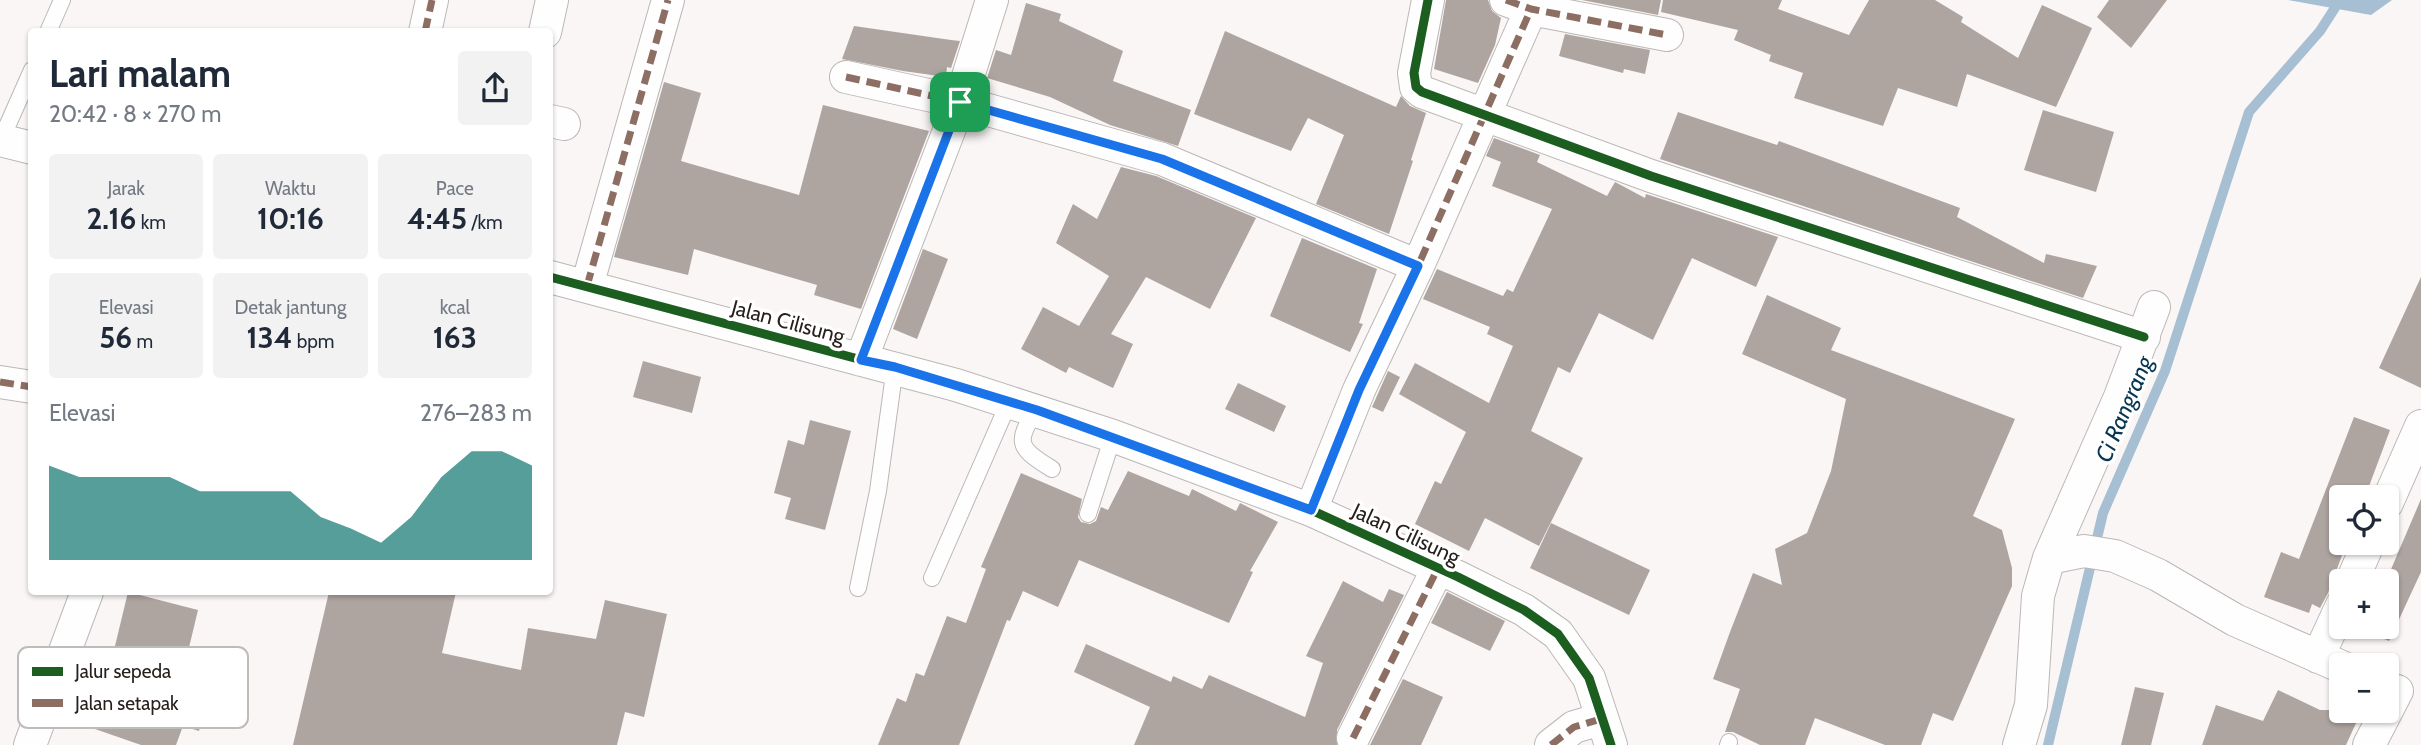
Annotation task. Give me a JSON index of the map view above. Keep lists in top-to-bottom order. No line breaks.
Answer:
{"streets":{"street":["Jalan Cilisung"]},"water":["Ci Rangrang"],"legend":["Jalur sepeda","Jalan setapak"],"page":{"heading":["Lari malam","20:42 · 8 × 270 m"],"stats":[["Jarak","2.16 km"],["Waktu","10:16"],["Pace","4:45 /km"],["Elevasi","56 m"],["Detak jantung","134 bpm"],["kcal","163"]],"chart":["Elevasi","276–283 m"],"map_buttons":["+","−"]}}
